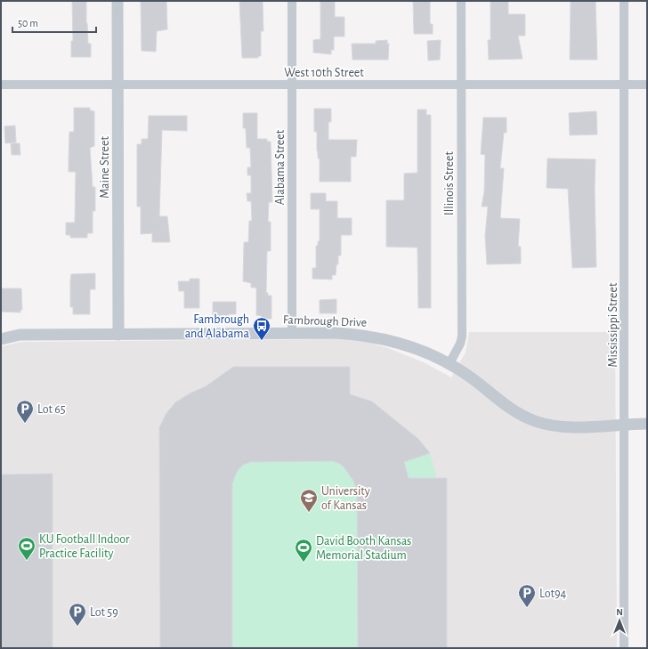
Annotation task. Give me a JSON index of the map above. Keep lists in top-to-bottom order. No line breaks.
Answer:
{"streets":{"street":["West 10th Street","Maine Street","Alabama Street","Illinois Street","Fambrough Drive","Mississippi Street"]},"crossings":[["West 10th Street","Maine Street"],["West 10th Street","Alabama Street"],["West 10th Street","Illinois Street"],["West 10th Street","Mississippi Street"],["Maine Street","Fambrough Drive"],["Alabama Street","Fambrough Drive"],["Illinois Street","Fambrough Drive"],["Fambrough Drive","Mississippi Street"]],"places":{"bus stop":["Fambrough and Alabama"],"parking":["Lot 65","Lot94","Lot 59"],"school or university":["University of Kansas"],"sports":["KU Football Indoor Practice Facility","David Booth Kansas Memorial Stadium"]},"scale_bar":"50 m","north":"top"}
